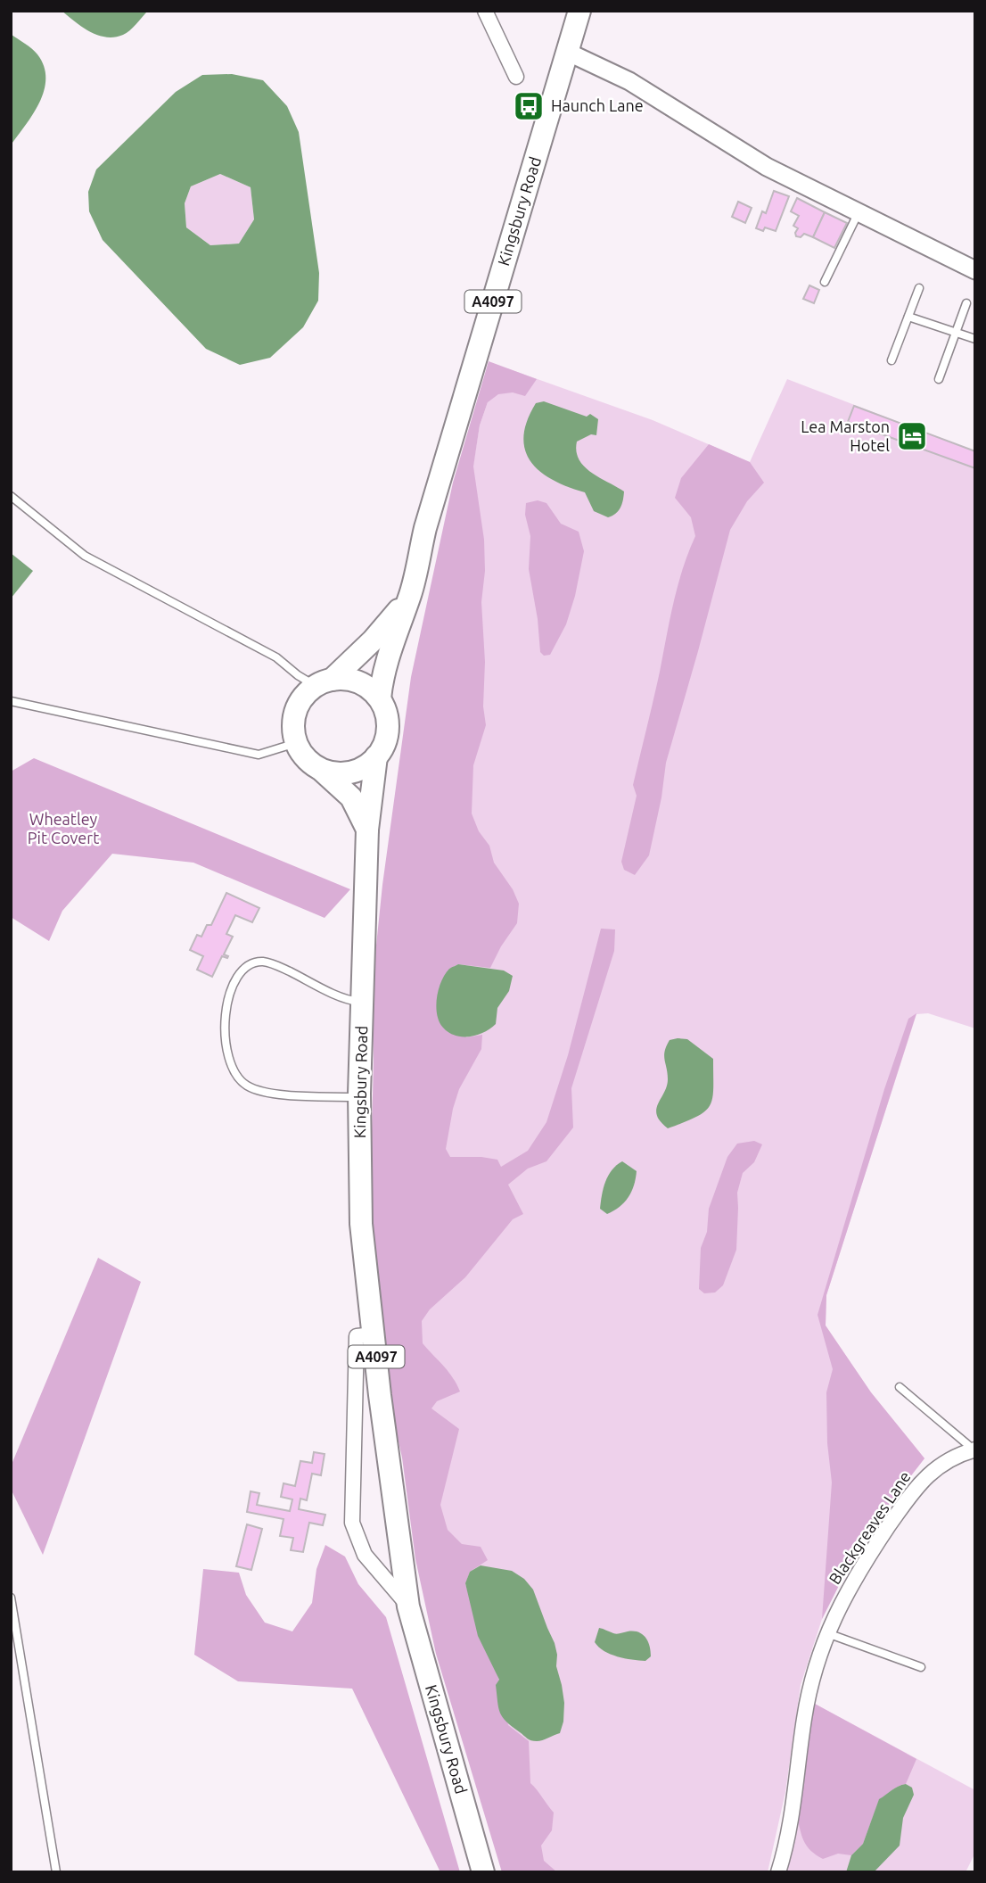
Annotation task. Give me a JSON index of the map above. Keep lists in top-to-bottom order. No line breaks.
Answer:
{"streets":{"main road":["Kingsbury Road","A4097"],"street":["Blackgreaves Lane"]},"parks":["Wheatley Pit Covert"],"places":{"bus stop":["Haunch Lane"],"hotel":["Lea Marston Hotel"]}}
